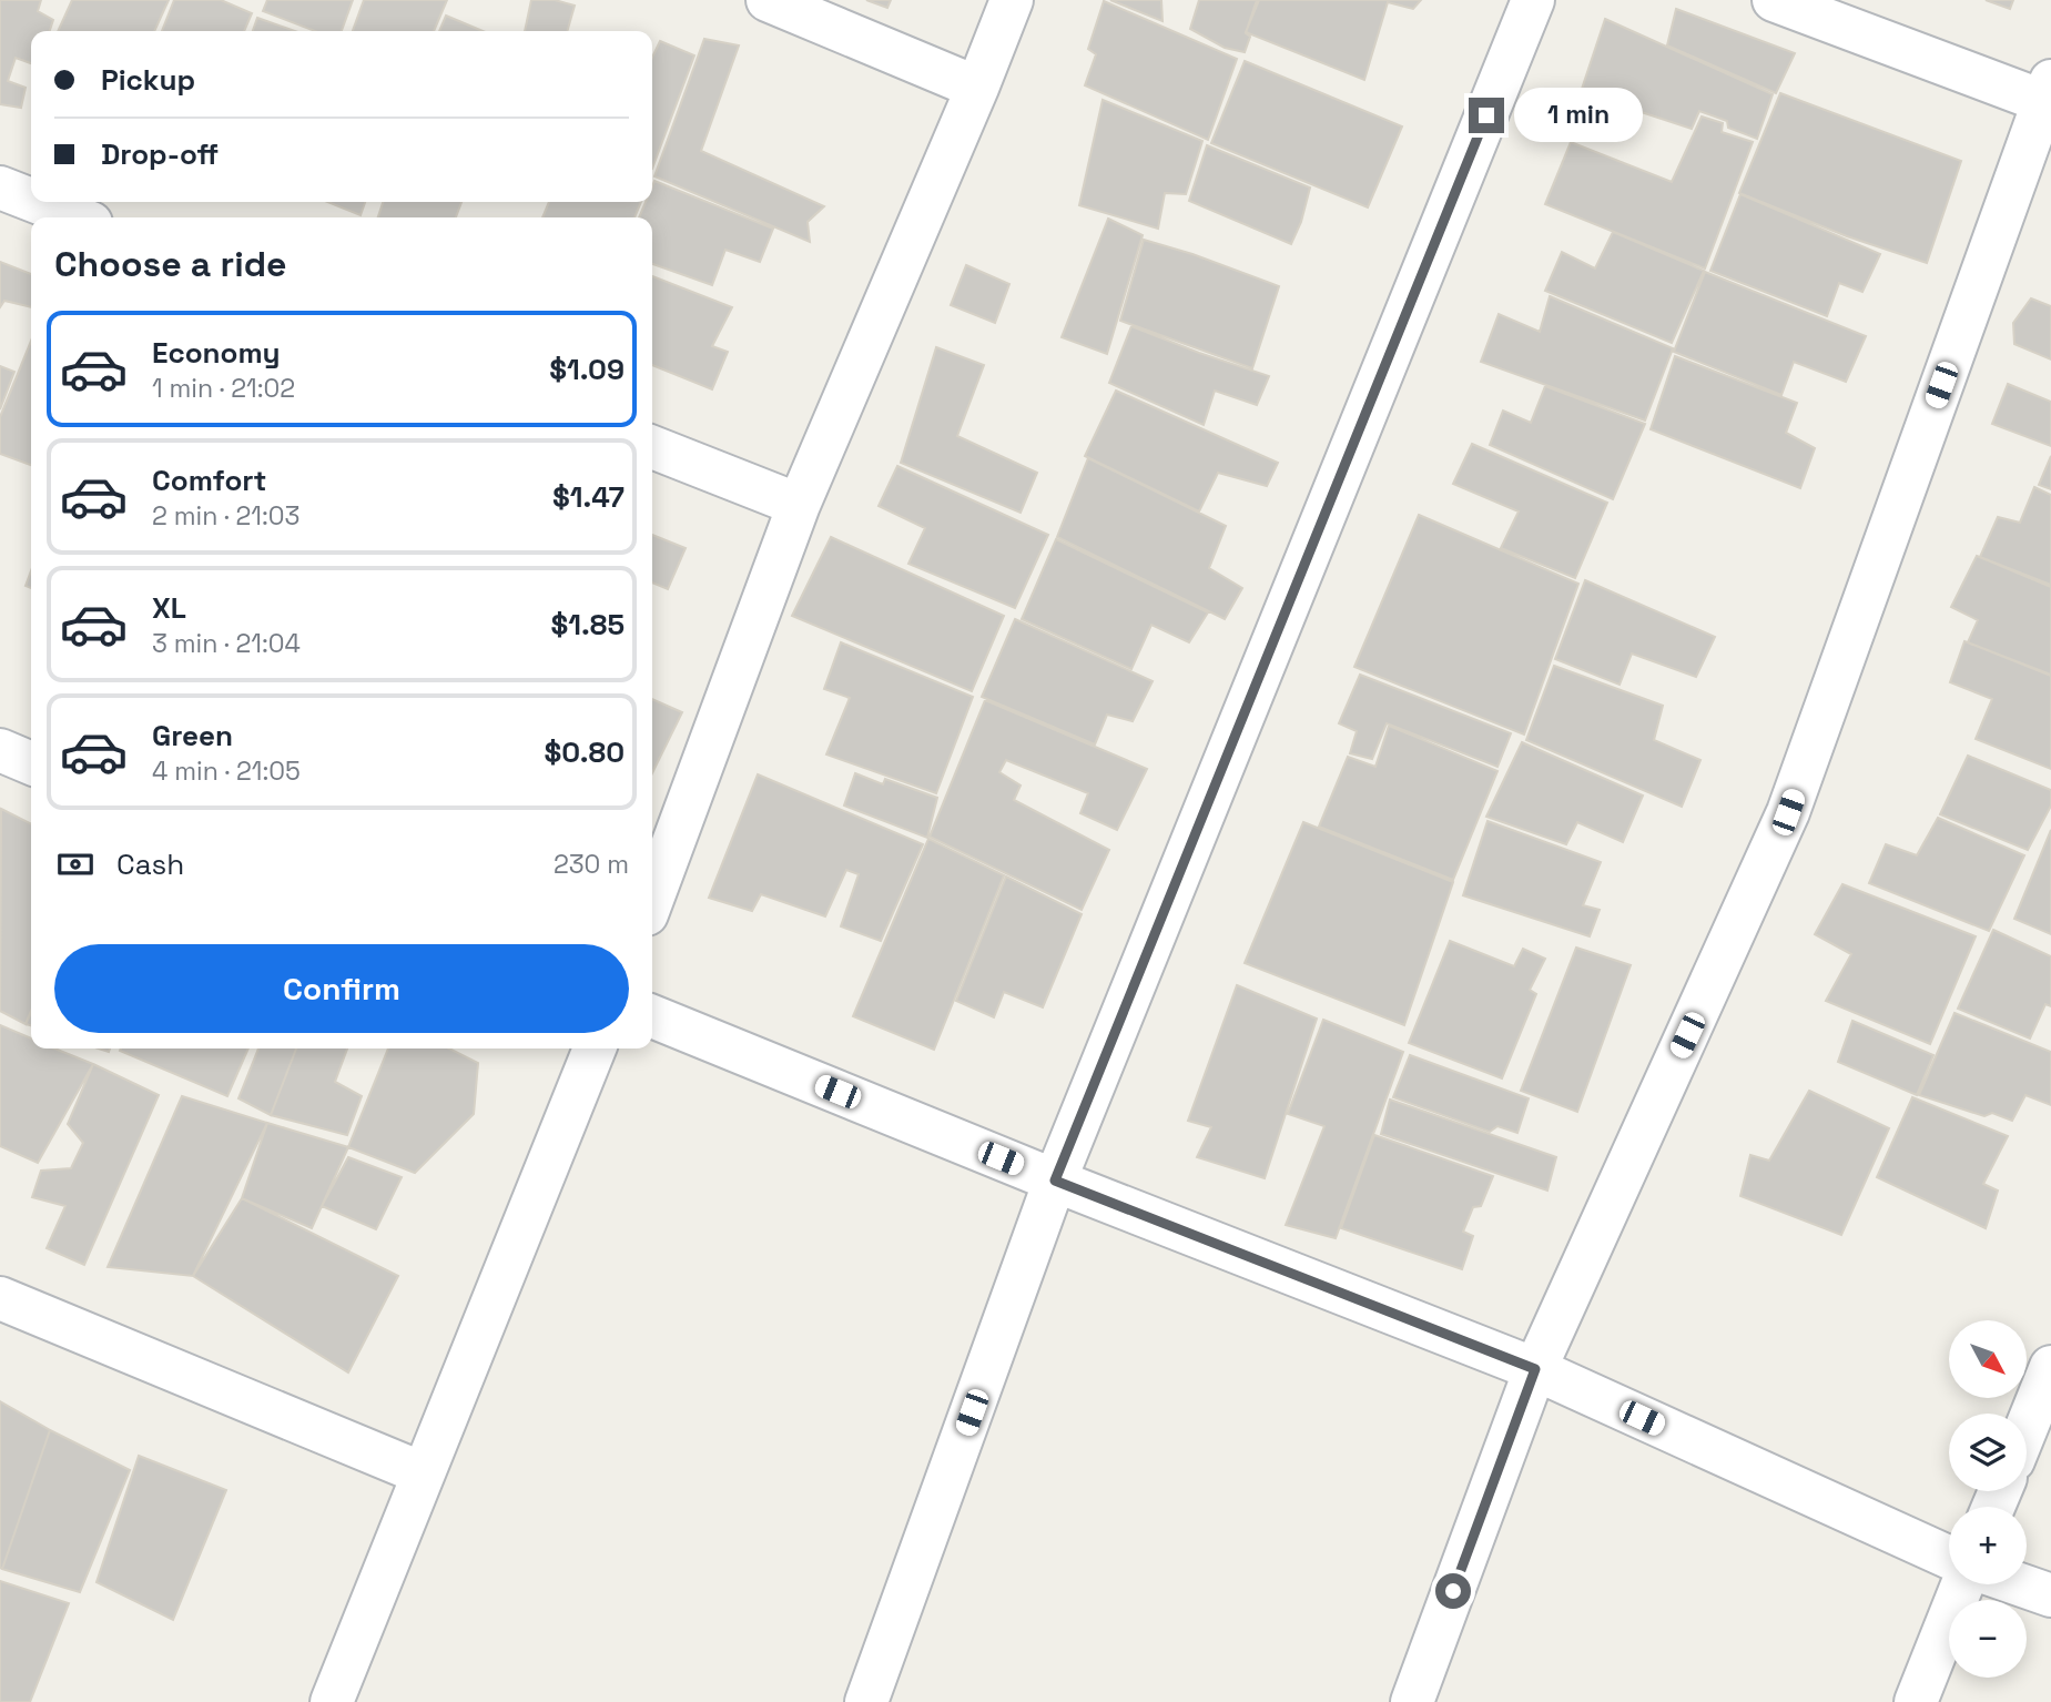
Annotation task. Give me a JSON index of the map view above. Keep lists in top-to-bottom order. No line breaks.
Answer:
{"north":"bottom right","page":{"banner":["Pickup","Drop-off"],"bubble":"1 min","heading":"Choose a ride","list":[{"name":"Economy","note":"1 min · 21:02","value":"$1.09"},{"name":"Comfort","note":"2 min · 21:03","value":"$1.47"},{"name":"XL","note":"3 min · 21:04","value":"$1.85"},{"name":"Green","note":"4 min · 21:05","value":"$0.80"}],"pay":["Cash","230 m"],"buttons":"Confirm","map_buttons":["+","−"]}}
